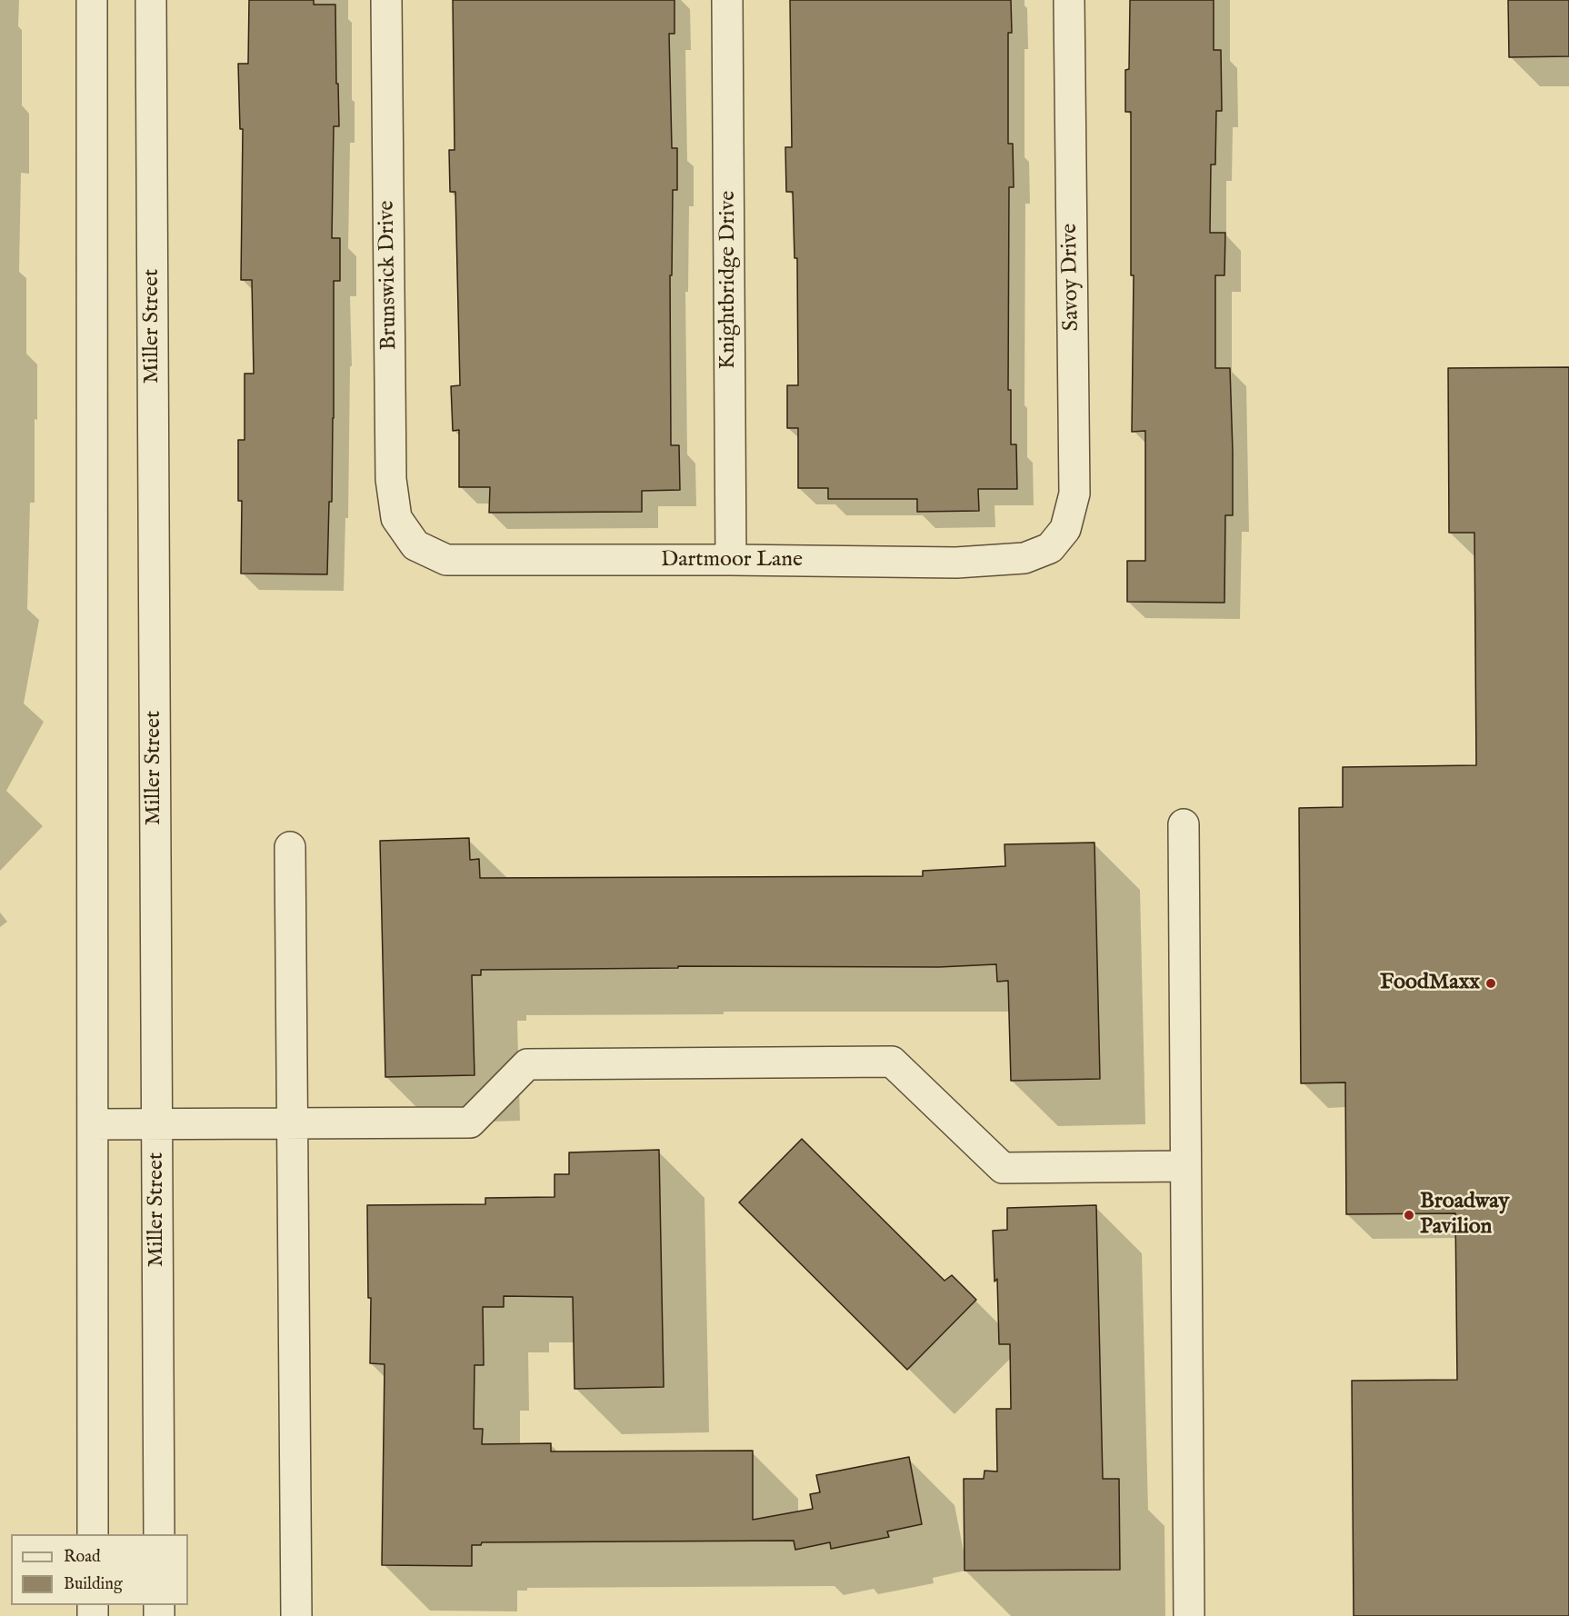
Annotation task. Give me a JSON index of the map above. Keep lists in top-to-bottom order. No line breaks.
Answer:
{"streets":{"street":["Brunswick Drive","Savoy Drive","Knightbridge Drive","Miller Street","Dartmoor Lane"]},"crossings":[["Brunswick Drive","Dartmoor Lane"],["Savoy Drive","Dartmoor Lane"],["Knightbridge Drive","Dartmoor Lane"]],"places":["FoodMaxx","Broadway Pavilion"],"legend":["Road","Building"]}
